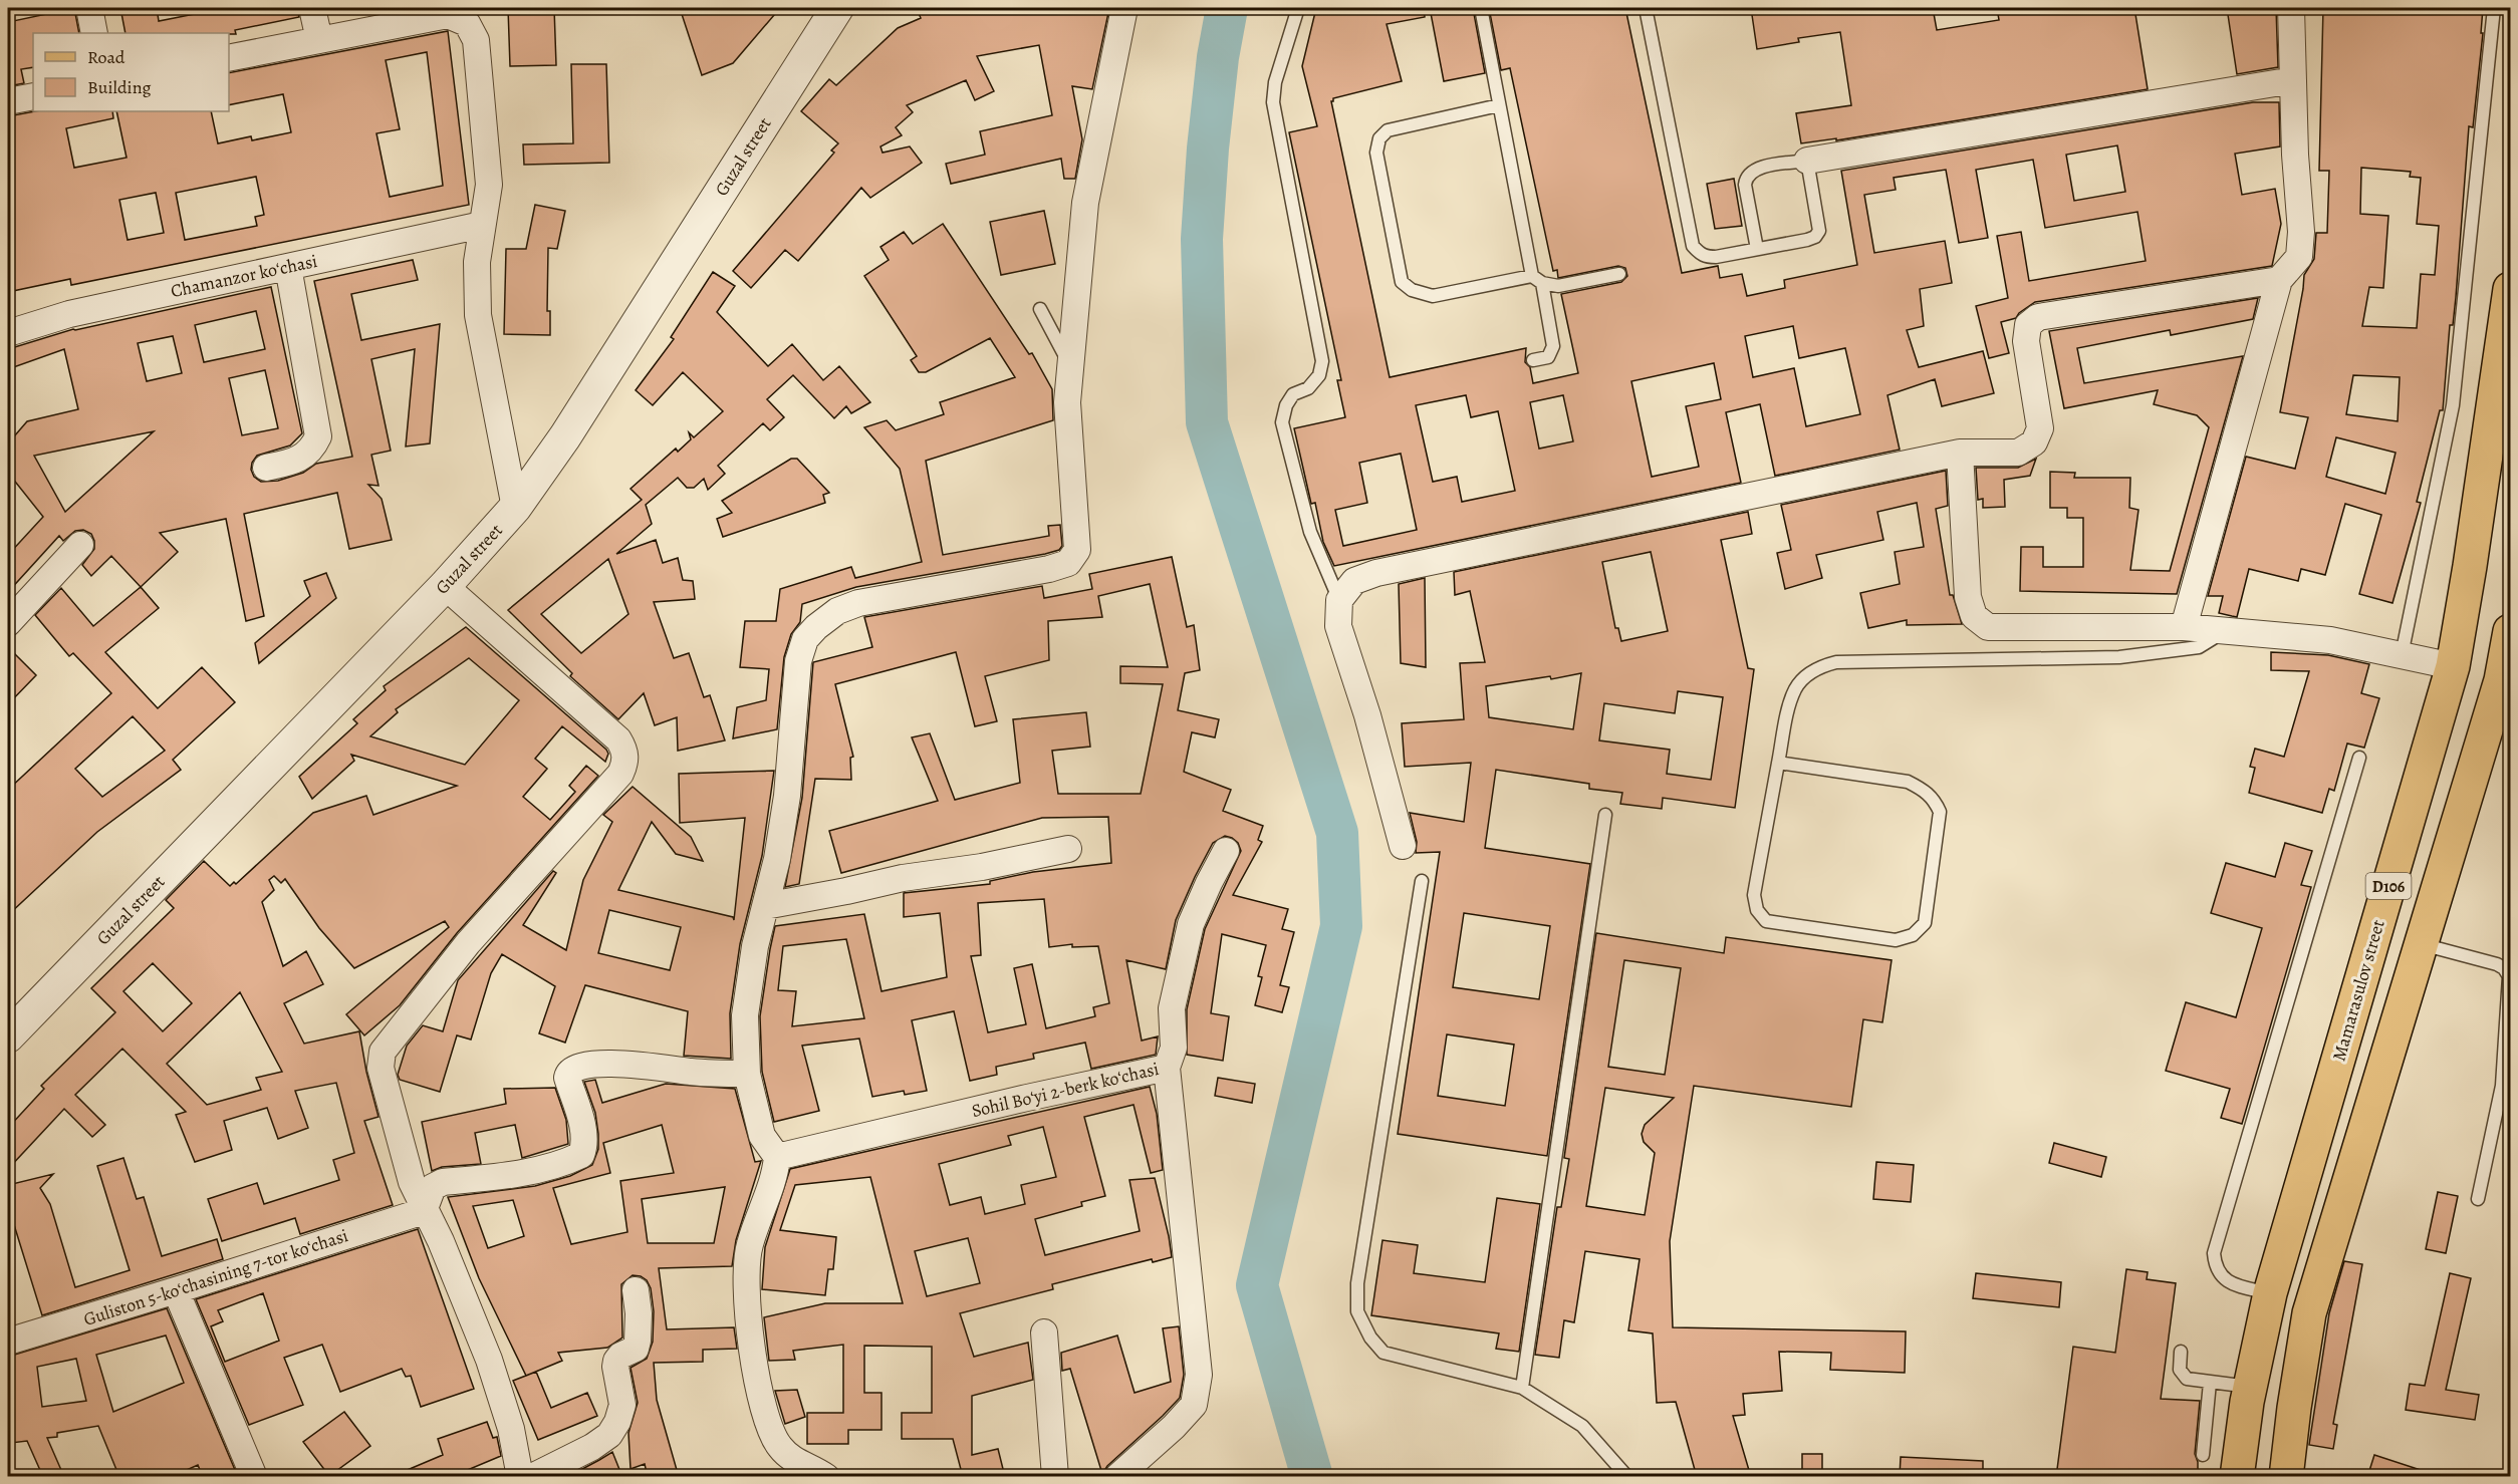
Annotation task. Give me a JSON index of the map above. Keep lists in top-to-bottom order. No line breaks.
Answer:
{"streets":{"main road":["D106","Mamarasulov street"],"street":["Guzal street","Chamanzor koʻchasi","Sohil Boʻyi 2-berk koʻchasi","Guliston 5-koʻchasining 7-tor koʻchasi"]},"legend":["Road","Building"]}
